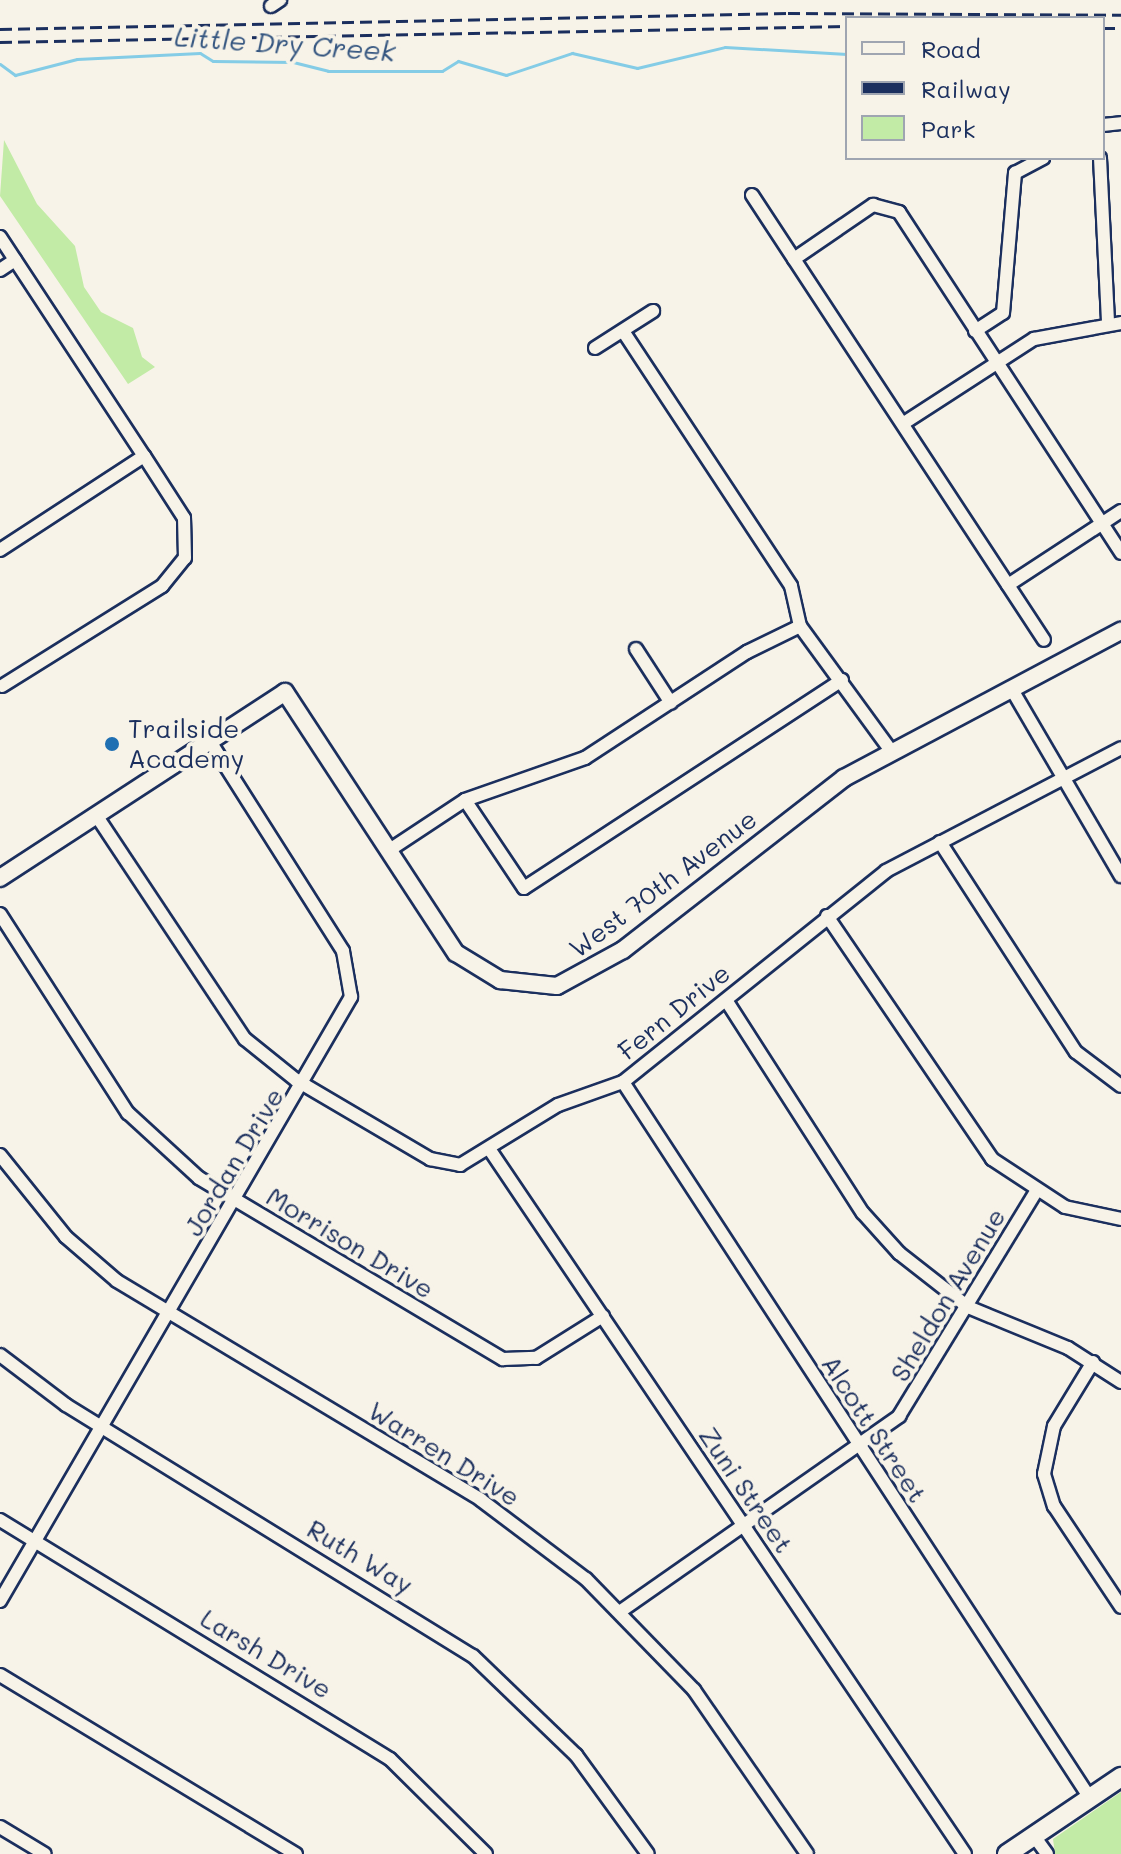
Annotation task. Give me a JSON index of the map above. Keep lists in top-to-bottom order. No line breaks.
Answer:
{"streets":{"street":["West 70th Avenue","Fern Drive","Jordan Drive","Morrison Drive","Sheldon Avenue","Alcott Street","Warren Drive","Zuni Street","Ruth Way","Larsh Drive"]},"crossings":[["West 70th Avenue","Jordan Drive"],["Fern Drive","Jordan Drive"],["Fern Drive","Alcott Street"],["Fern Drive","Zuni Street"],["Jordan Drive","Morrison Drive"],["Jordan Drive","Warren Drive"],["Jordan Drive","Ruth Way"],["Jordan Drive","Larsh Drive"],["Morrison Drive","Zuni Street"],["Sheldon Avenue","Alcott Street"],["Sheldon Avenue","Warren Drive"],["Sheldon Avenue","Zuni Street"]],"water":["Little Dry Creek"],"places":["Trailside Academy"],"legend":["Road","Railway","Park"]}
